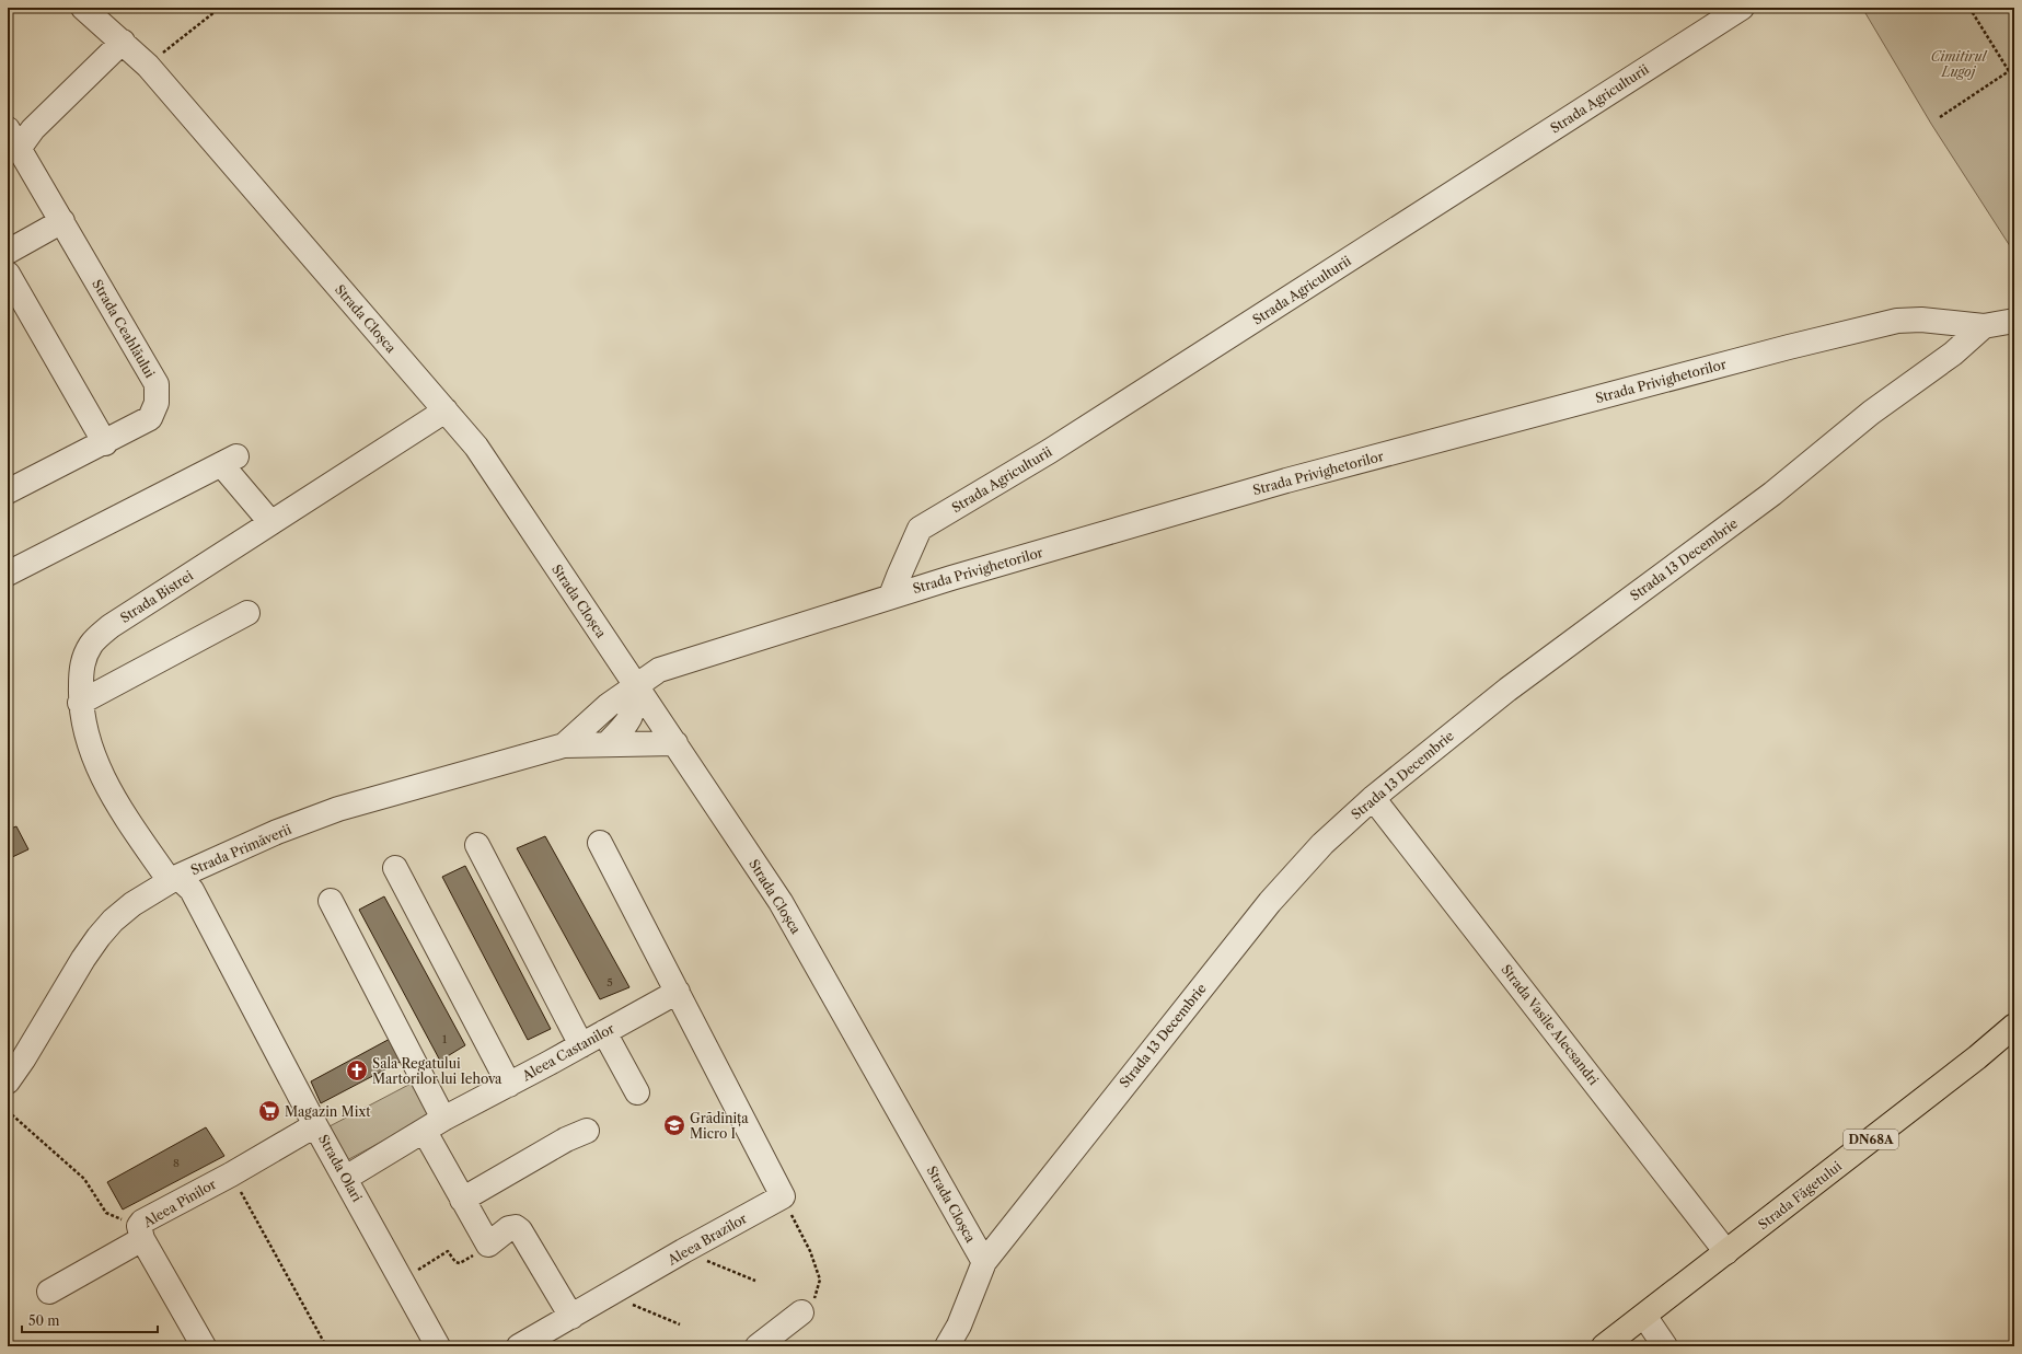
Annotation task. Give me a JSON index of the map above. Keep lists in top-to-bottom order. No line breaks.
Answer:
{"streets":{"main road":["DN68A","Strada Făgetului"],"street":["Strada Agriculturii","Strada Cloșca","Strada Ceahlăului","Strada Privighetorilor","Strada 13 Decembrie","Strada Bistrei","Strada Primăverii","Strada Vasile Alecsandri","Aleea Castanilor","Strada Olari","Aleea Pinilor","Aleea Brazilor"]},"crossings":[["Strada Agriculturii","Strada Privighetorilor"],["Strada Cloșca","Strada Ceahlăului"],["Strada Cloșca","Strada Privighetorilor"],["Strada Cloșca","Strada 13 Decembrie"],["Strada Cloșca","Strada Bistrei"],["Strada Cloșca","Strada Primăverii"],["Strada Privighetorilor","Strada 13 Decembrie"],["Strada Privighetorilor","Strada Primăverii"],["Strada 13 Decembrie","Strada Vasile Alecsandri"],["Strada Bistrei","Strada Primăverii"],["Strada Bistrei","Strada Olari"],["Strada Primăverii","Strada Olari"],["Strada Vasile Alecsandri","Strada Făgetului"],["Aleea Castanilor","Strada Olari"],["Strada Olari","Aleea Pinilor"]],"parks":["Cimitirul Lugoj"],"places":{"church":["Sala Regatului Martorilor lui Iehova"],"supermarket":["Magazin Mixt"],"school or university":["Grădinița Micro I"]},"house_numbers":["5","1","8"],"scale_bar":"50 m"}
